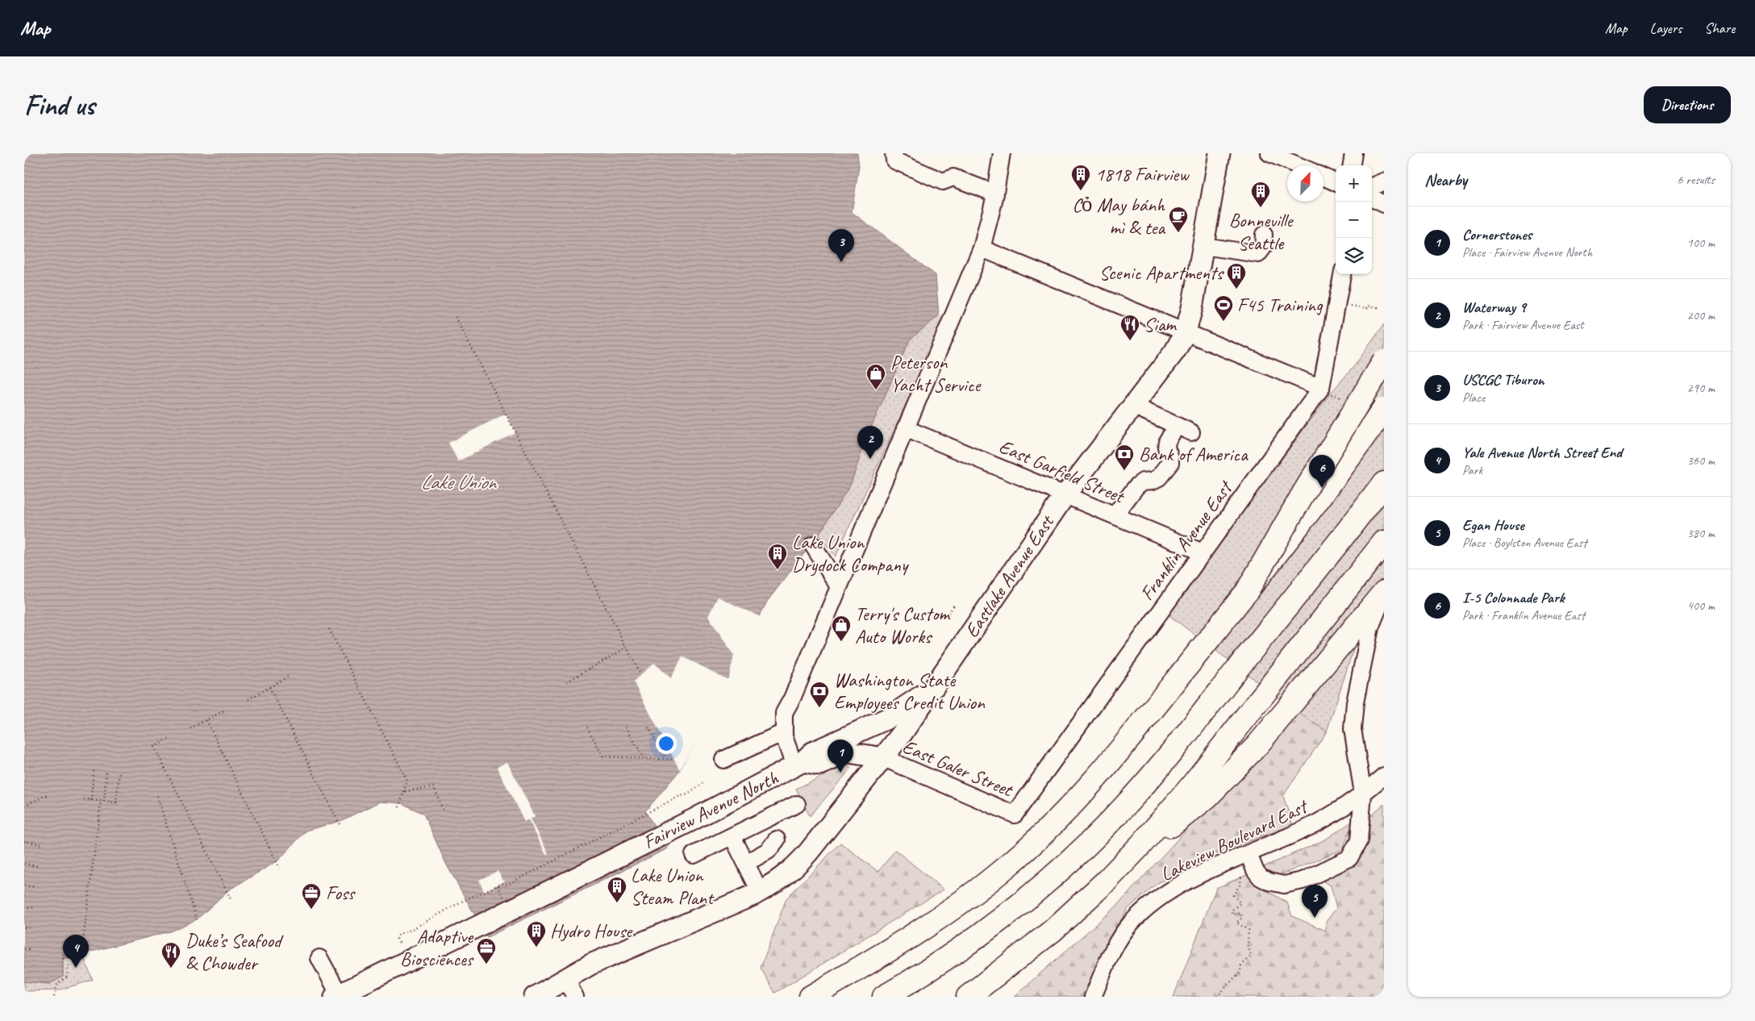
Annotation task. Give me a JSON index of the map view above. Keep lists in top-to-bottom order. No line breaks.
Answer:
{"streets":{"main road":["Eastlake Avenue East","Fairview Avenue North"],"street":["East Garfield Street","Franklin Avenue East","East Galer Street","Lakeview Boulevard East"]},"crossings":[["East Garfield Street","Franklin Avenue East"],["East Garfield Street","Eastlake Avenue East"],["Franklin Avenue East","East Galer Street"],["Eastlake Avenue East","East Galer Street"],["Eastlake Avenue East","Fairview Avenue North"]],"water":["Lake Union"],"places":{"building":["1818 Fairview","Bonneville Seattle","Scenic Apartments","Lake Union Drydock Company","Lake Union Steam Plant","Hydro House"],"cafe":["Cỏ May bánh mì & tea"],"sports":["F45 Training"],"restaurant":["Siam","Duke’s Seafood & Chowder"],"shop":["Peterson Yacht Service","Terry's Custom Auto Works"],"bank":["Bank of America","Washington State Employees Credit Union"],"office":["Foss","Adaptive Biosciences"]},"north":"top right","page":{"header":"Map","nav":["Map","Layers","Share"],"buttons":"Directions","title":"Find us","heading":["Nearby","6 results"],"map_buttons":["+","−"],"list":[{"mark":"1","name":"Cornerstones","note":"Place · Fairview Avenue North","value":"100 m"},{"mark":"2","name":"Waterway 9","note":"Park · Fairview Avenue East","value":"200 m"},{"mark":"3","name":"USCGC Tiburon","note":"Place","value":"290 m"},{"mark":"4","name":"Yale Avenue North Street End","note":"Park","value":"360 m"},{"mark":"5","name":"Egan House","note":"Place · Boylston Avenue East","value":"380 m"},{"mark":"6","name":"I-5 Colonnade Park","note":"Park · Franklin Avenue East","value":"400 m"}],"pins":["3","2","6","1","5","4"]}}
